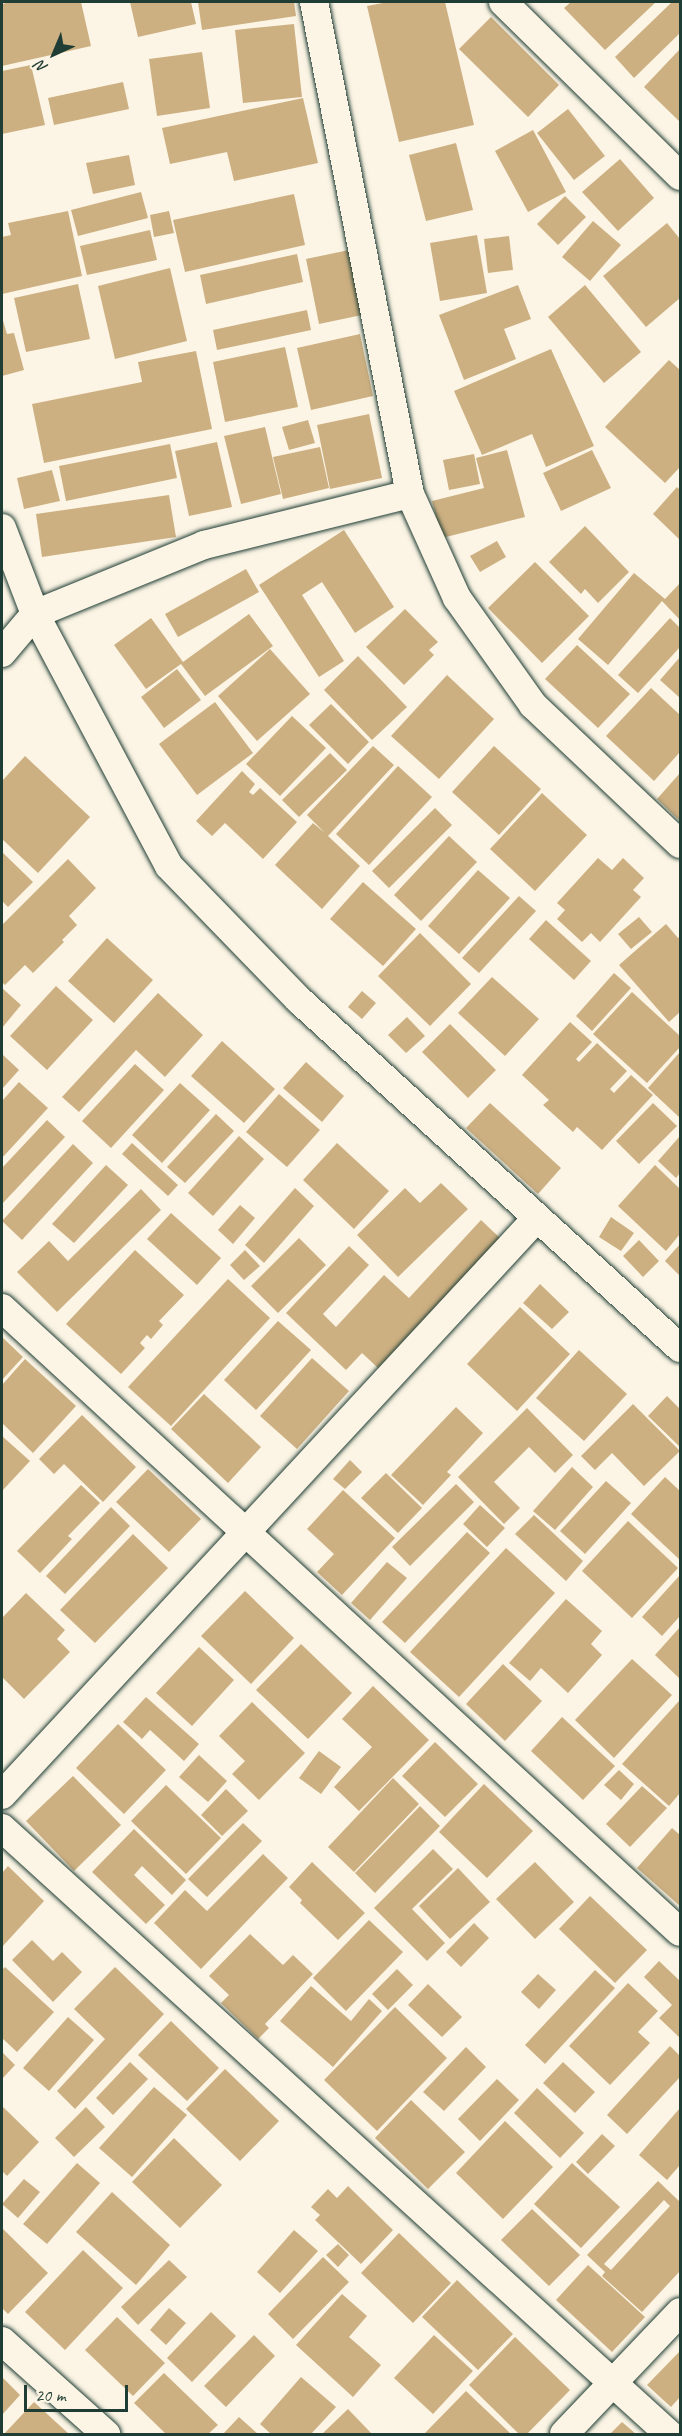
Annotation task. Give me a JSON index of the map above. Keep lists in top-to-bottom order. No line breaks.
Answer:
{"scale_bar":"20 m","north":"bottom left"}
